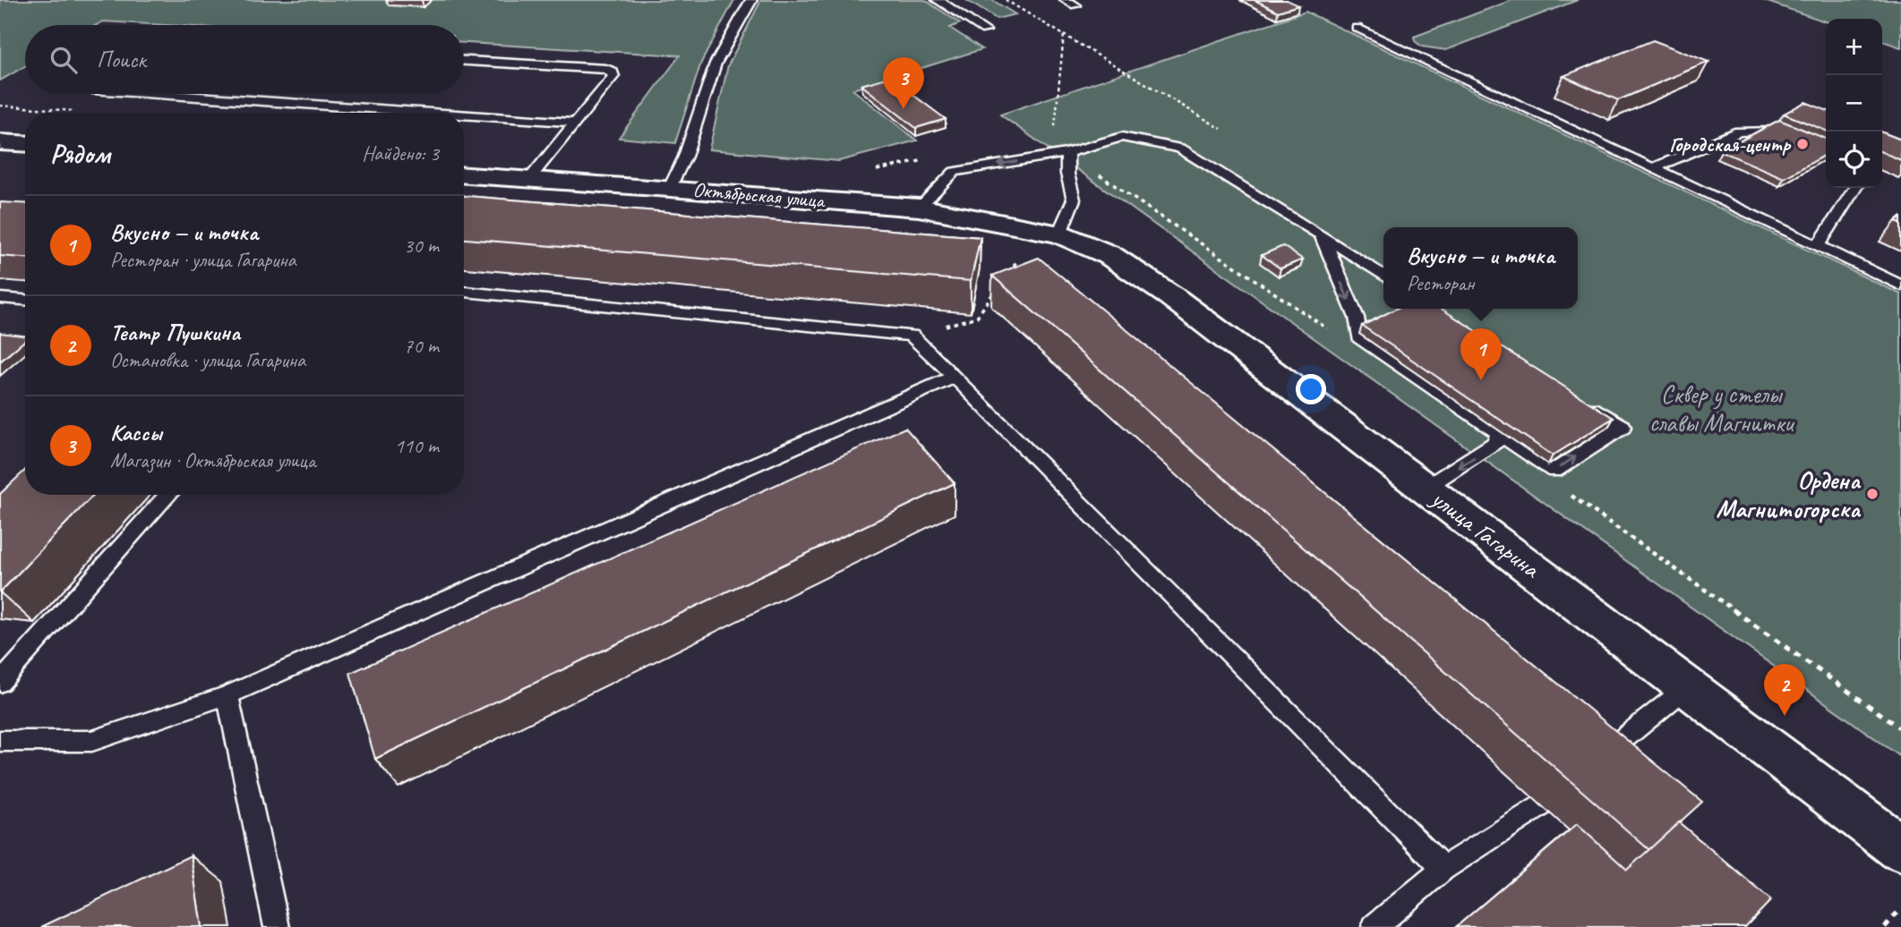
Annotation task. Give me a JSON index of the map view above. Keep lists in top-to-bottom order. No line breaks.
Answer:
{"streets":{"main road":["Октябрьская улица","улица Гагарина"]},"crossings":[["Октябрьская улица","улица Гагарина"]],"parks":["Сквер у стелы славы Магнитки"],"places":["Городская-центр","Ордена Магнитогорска"],"page":{"map_buttons":["+","−"],"search":"Поиск","pins":["3","1","2"],"heading":["Рядом","Найдено: 3"],"list":[{"mark":"1","name":"Вкусно — и точка","note":"Ресторан · улица Гагарина","value":"30 m"},{"mark":"2","name":"Театр Пушкина","note":"Остановка · улица Гагарина","value":"70 m"},{"mark":"3","name":"Кассы","note":"Магазин · Октябрьская улица","value":"110 m"}],"popup":["Вкусно — и точка","Ресторан"]}}
